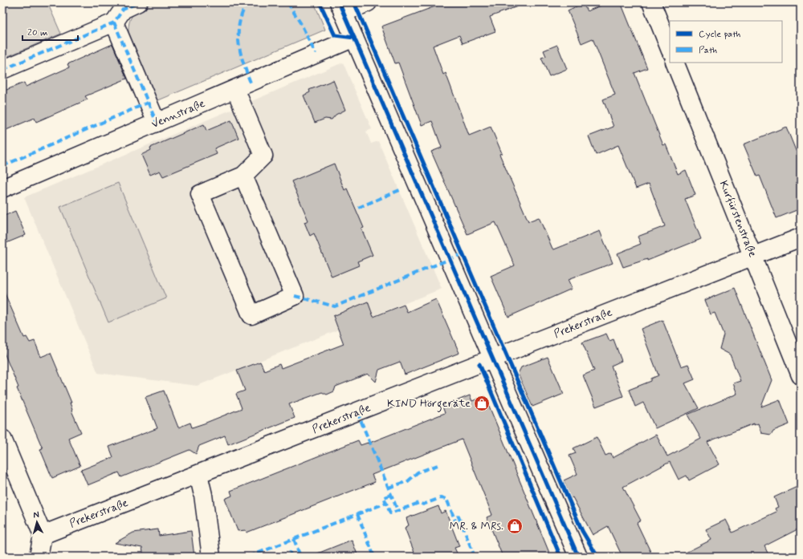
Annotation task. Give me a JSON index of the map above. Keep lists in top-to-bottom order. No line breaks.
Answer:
{"streets":{"street":["Vennstraße","Kurfürstenstraße","Prekerstraße"]},"crossings":[["Kurfürstenstraße","Prekerstraße"]],"places":{"shop":["KIND Hörgeräte","MR. & MRs."]},"legend":["Cycle path","Path"],"scale_bar":"20 m","north":"top"}
